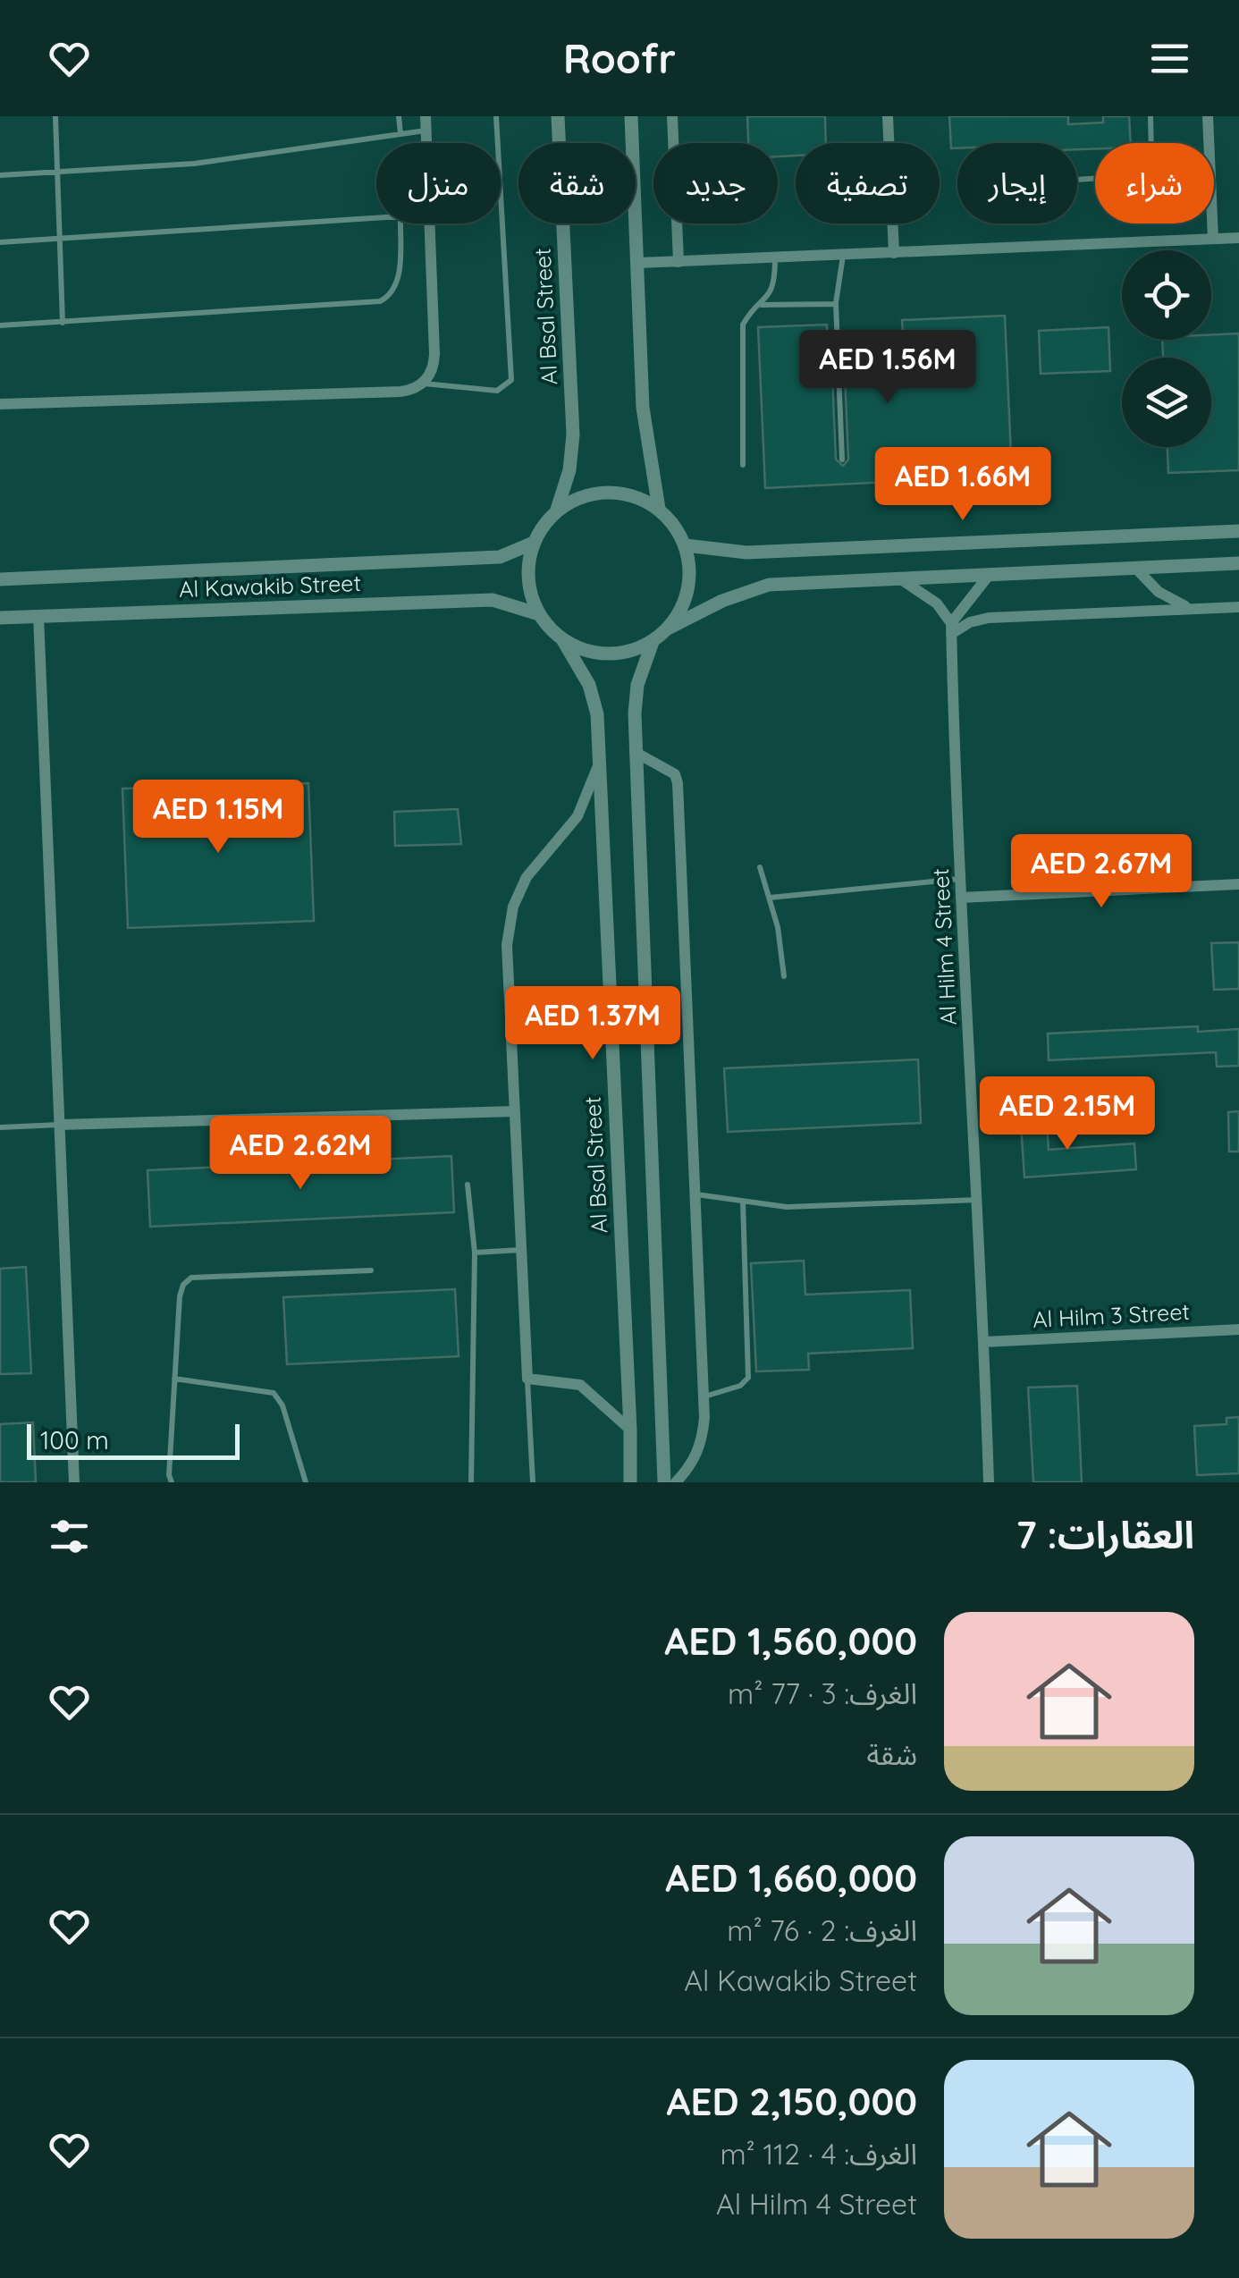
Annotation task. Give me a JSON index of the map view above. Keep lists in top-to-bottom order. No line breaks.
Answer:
{"streets":{"street":["Al Bsal Street","Al Kawakib Street","Al Hilm 4 Street","Al Hilm 3 Street"]},"crossings":[["Al Bsal Street","Al Kawakib Street"],["Al Hilm 4 Street","Al Hilm 3 Street"]],"scale_bar":"100 m","page":{"header":"Roofr","chip":["شراء","إيجار","تصفية","جديد","شقة","منزل"],"price":["AED 1.56M","AED 1.66M","AED 1.15M","AED 2.67M","AED 1.37M","AED 2.15M","AED 2.62M"],"scale":"100 m","heading":"العقارات: 7","list":[{"name":"AED 1,560,000","note":"الغرف: 3 · 77 m² · شقة"},{"name":"AED 1,660,000","note":"الغرف: 2 · 76 m² · Al Kawakib Street"},{"name":"AED 2,150,000","note":"الغرف: 4 · 112 m² · Al Hilm 4 Street"}]}}
